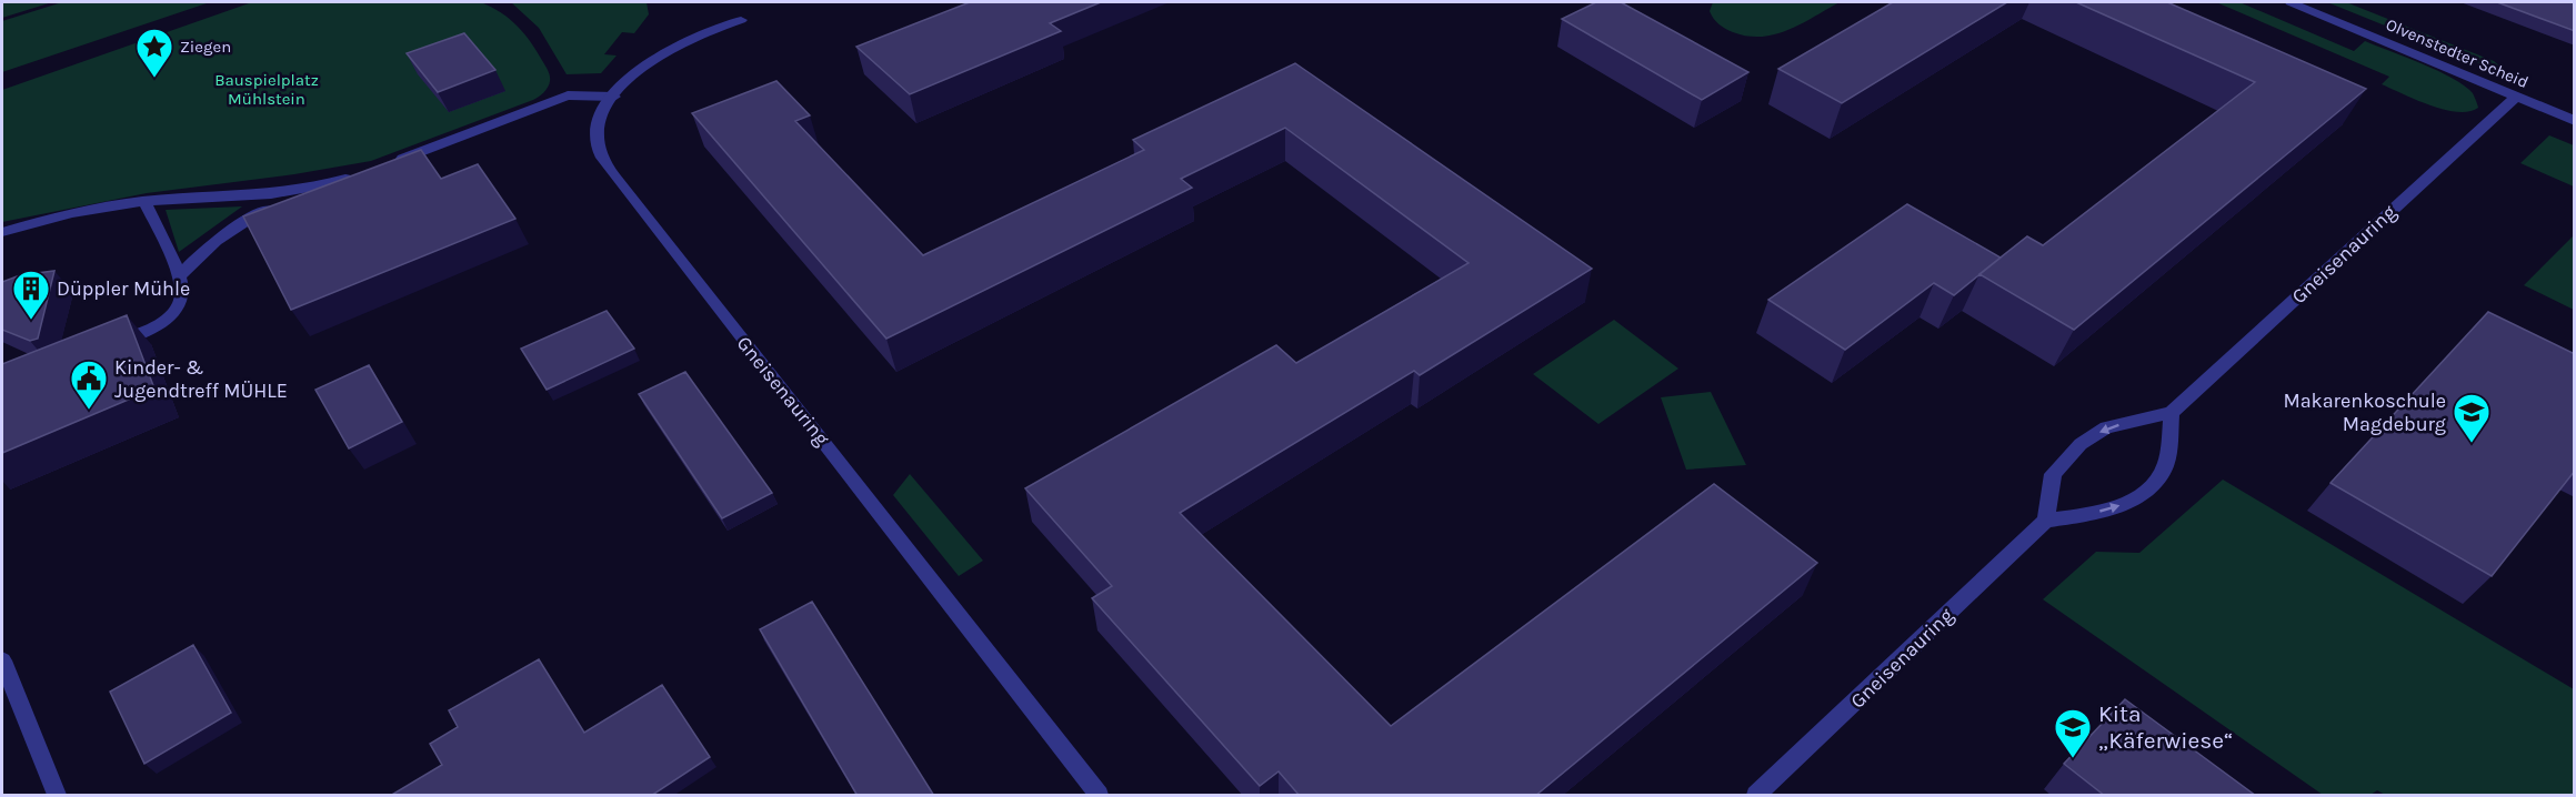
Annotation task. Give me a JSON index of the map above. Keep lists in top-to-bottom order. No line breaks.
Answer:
{"streets":{"street":["Olvenstedter Scheid","Gneisenauring"]},"crossings":[["Olvenstedter Scheid","Gneisenauring"]],"parks":["Bauspielplatz Mühlstein"],"places":{"place":["Ziegen"],"building":["Düppler Mühle"],"public building":["Kinder- & Jugendtreff MÜHLE"],"school or university":["Makarenkoschule Magdeburg","Kita „Käferwiese“"]}}
